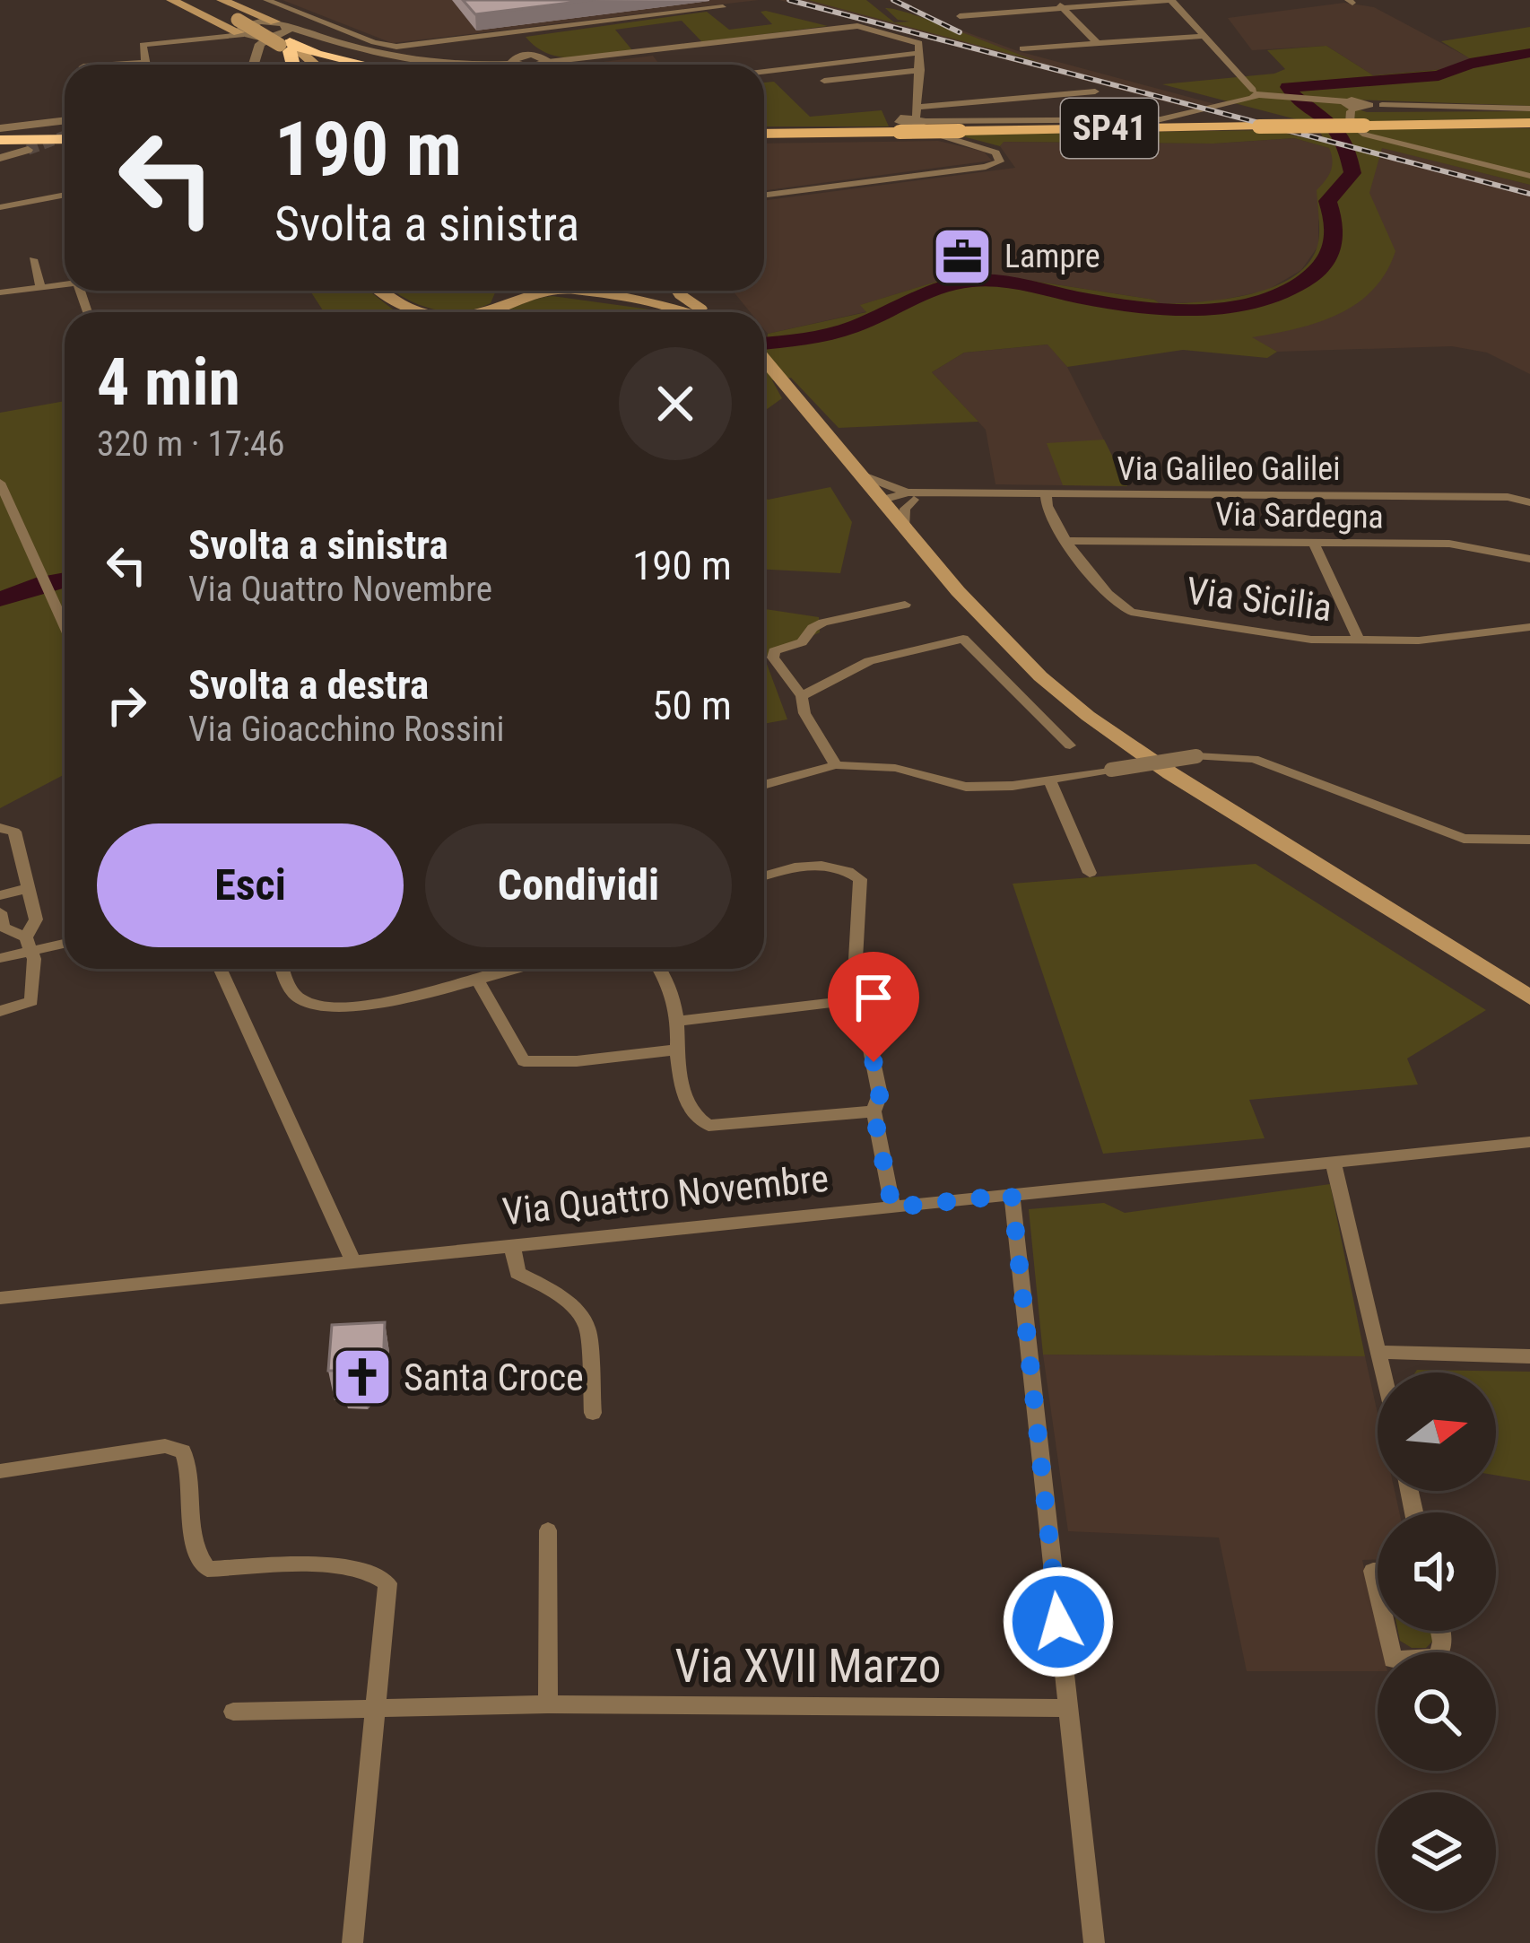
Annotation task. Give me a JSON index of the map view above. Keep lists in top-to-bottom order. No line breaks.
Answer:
{"streets":{"main road":["SP41"],"street":["Via Galileo Galilei","Via Sardegna","Via Sicilia","Via Quattro Novembre","Via XVII Marzo"]},"crossings":[["Via Galileo Galilei","Via Sicilia"],["Via Sardegna","Via Sicilia"]],"places":{"office":["Lampre"],"church":["Santa Croce"]},"north":"right","page":{"turn":["190 m","Svolta a sinistra"],"heading":["4 min","320 m · 17:46"],"list":[{"name":"Svolta a sinistra","note":"Via Quattro Novembre","value":"190 m"},{"name":"Svolta a destra","note":"Via Gioacchino Rossini","value":"50 m"}],"buttons":["Esci","Condividi"]}}
